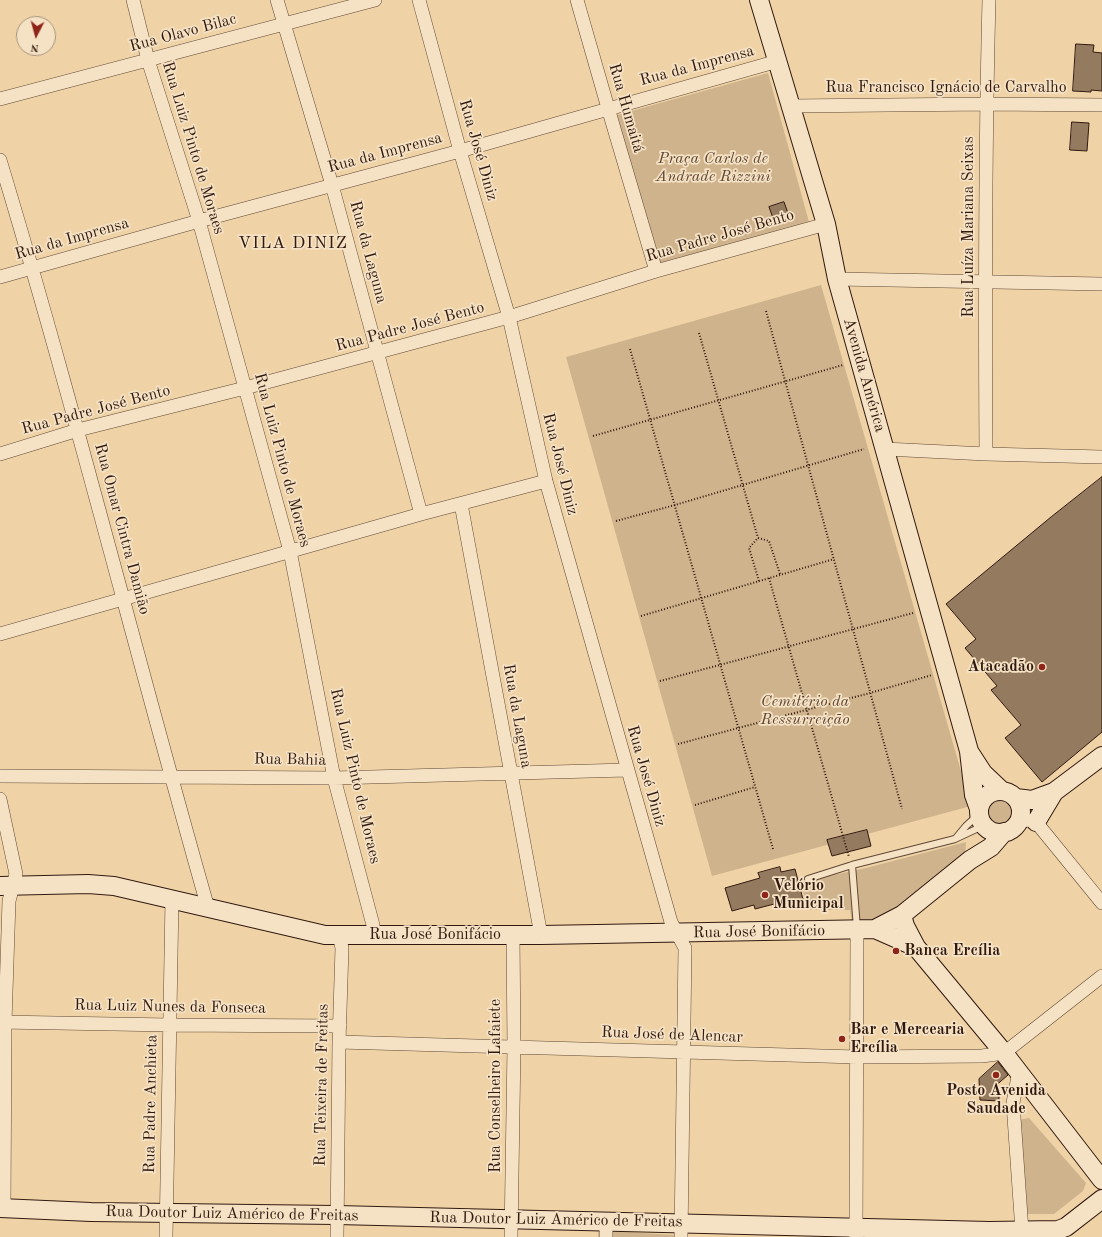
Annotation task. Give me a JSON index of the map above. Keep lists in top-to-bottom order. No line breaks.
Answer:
{"streets":{"street":["Rua Olavo Bilac","Rua da Imprensa","Rua Francisco Ignácio de Carvalho","Rua Humaitá","Rua Luiz Pinto de Moraes","Rua José Diniz","Rua Luíza Mariana Seixas","Rua Padre José Bento","Rua da Laguna","Avenida América","Rua Omar Cintra Damião","Rua Bahia","Rua José Bonifácio","Rua Luiz Nunes da Fonseca","Rua José de Alencar","Rua Teixeira de Freitas","Rua Conselheiro Lafaiete","Rua Padre Anchieta","Rua Doutor Luiz Américo de Freitas"]},"crossings":[["Rua Olavo Bilac","Rua Luiz Pinto de Moraes"],["Rua Olavo Bilac","Rua da Laguna"],["Rua da Imprensa","Rua Humaitá"],["Rua da Imprensa","Rua Luiz Pinto de Moraes"],["Rua da Imprensa","Rua José Diniz"],["Rua da Imprensa","Rua da Laguna"],["Rua da Imprensa","Avenida América"],["Rua da Imprensa","Rua Omar Cintra Damião"],["Rua Francisco Ignácio de Carvalho","Rua Luíza Mariana Seixas"],["Rua Francisco Ignácio de Carvalho","Avenida América"],["Rua Humaitá","Rua Padre José Bento"],["Rua Luiz Pinto de Moraes","Rua Padre José Bento"],["Rua Luiz Pinto de Moraes","Rua Bahia"],["Rua Luiz Pinto de Moraes","Rua José Bonifácio"],["Rua José Diniz","Rua Padre José Bento"],["Rua José Diniz","Rua Bahia"],["Rua José Diniz","Rua José Bonifácio"],["Rua José Diniz","Rua José de Alencar"],["Rua José Diniz","Rua Doutor Luiz Américo de Freitas"],["Rua Padre José Bento","Rua da Laguna"],["Rua Padre José Bento","Avenida América"],["Rua Padre José Bento","Rua Omar Cintra Damião"],["Rua da Laguna","Rua Bahia"],["Rua da Laguna","Rua José Bonifácio"],["Rua Omar Cintra Damião","Rua Bahia"],["Rua Omar Cintra Damião","Rua José Bonifácio"],["Rua José Bonifácio","Rua Teixeira de Freitas"],["Rua José Bonifácio","Rua Conselheiro Lafaiete"],["Rua José Bonifácio","Rua Padre Anchieta"],["Rua Luiz Nunes da Fonseca","Rua Teixeira de Freitas"],["Rua Luiz Nunes da Fonseca","Rua Padre Anchieta"],["Rua José de Alencar","Rua Teixeira de Freitas"],["Rua José de Alencar","Rua Conselheiro Lafaiete"],["Rua Teixeira de Freitas","Rua Doutor Luiz Américo de Freitas"],["Rua Conselheiro Lafaiete","Rua Doutor Luiz Américo de Freitas"],["Rua Padre Anchieta","Rua Doutor Luiz Américo de Freitas"]],"districts":["VILA DINIZ"],"parks":["Praça Carlos de Andrade Rizzini","Cemitério da Ressurreição"],"places":["Atacadão","Velório Municipal","Banca Ercília","Bar e Mercearia Ercília","Posto Avenida Saudade"],"north":"bottom"}
